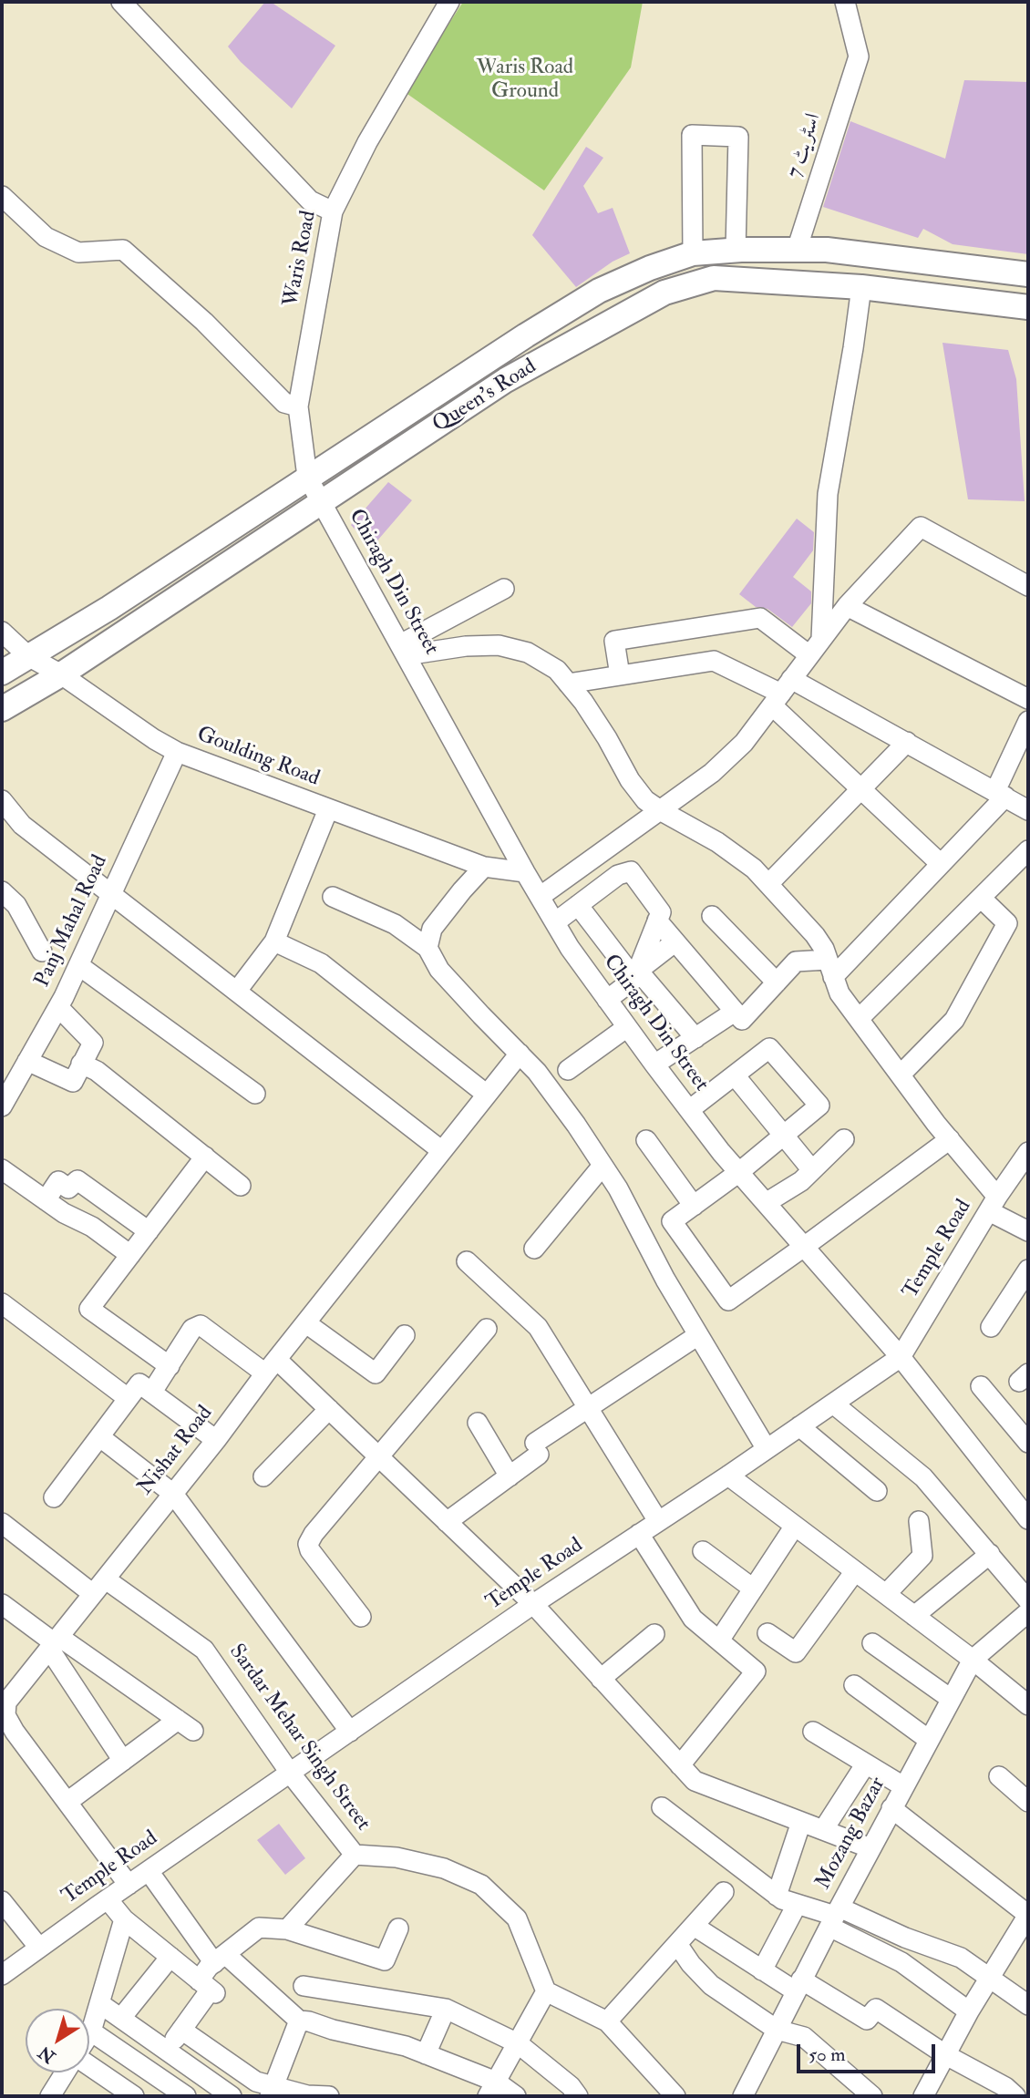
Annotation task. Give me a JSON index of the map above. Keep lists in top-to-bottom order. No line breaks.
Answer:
{"streets":{"main road":["Queen's Road"],"street":["اسٹریٹ 7","Waris Road","Chiragh Din Street","Goulding Road","Panj Mahal Road","Temple Road","Nishat Road","Sardar Mehar Singh Street","Mozang Bazar"]},"crossings":[["اسٹریٹ 7","Queen's Road"],["Waris Road","Queen's Road"],["Waris Road","Chiragh Din Street"],["Queen's Road","Chiragh Din Street"],["Queen's Road","Goulding Road"],["Chiragh Din Street","Goulding Road"],["Chiragh Din Street","Temple Road"],["Goulding Road","Panj Mahal Road"],["Temple Road","Nishat Road"],["Temple Road","Sardar Mehar Singh Street"],["Nishat Road","Sardar Mehar Singh Street"]],"parks":["Waris Road Ground"],"scale_bar":"50 m","north":"bottom left"}
